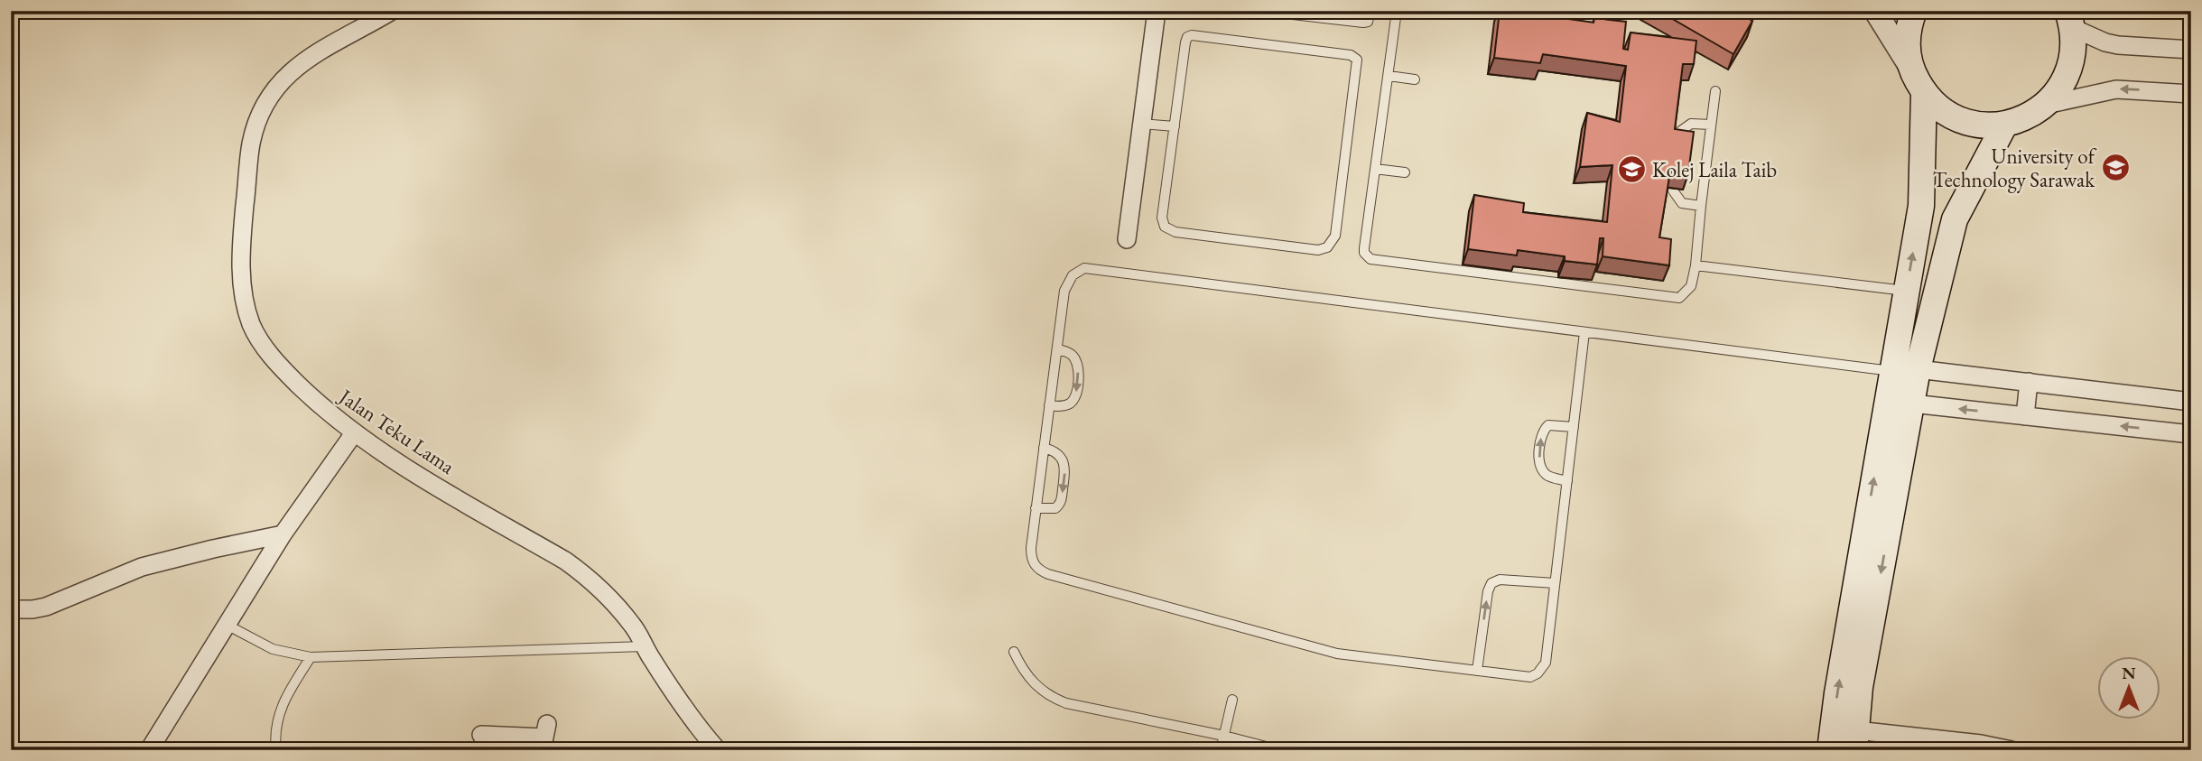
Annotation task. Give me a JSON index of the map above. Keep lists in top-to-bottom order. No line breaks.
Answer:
{"streets":{"street":["Jalan Teku Lama"]},"places":{"school or university":["University of Technology Sarawak","Kolej Laila Taib"]},"north":"top"}
